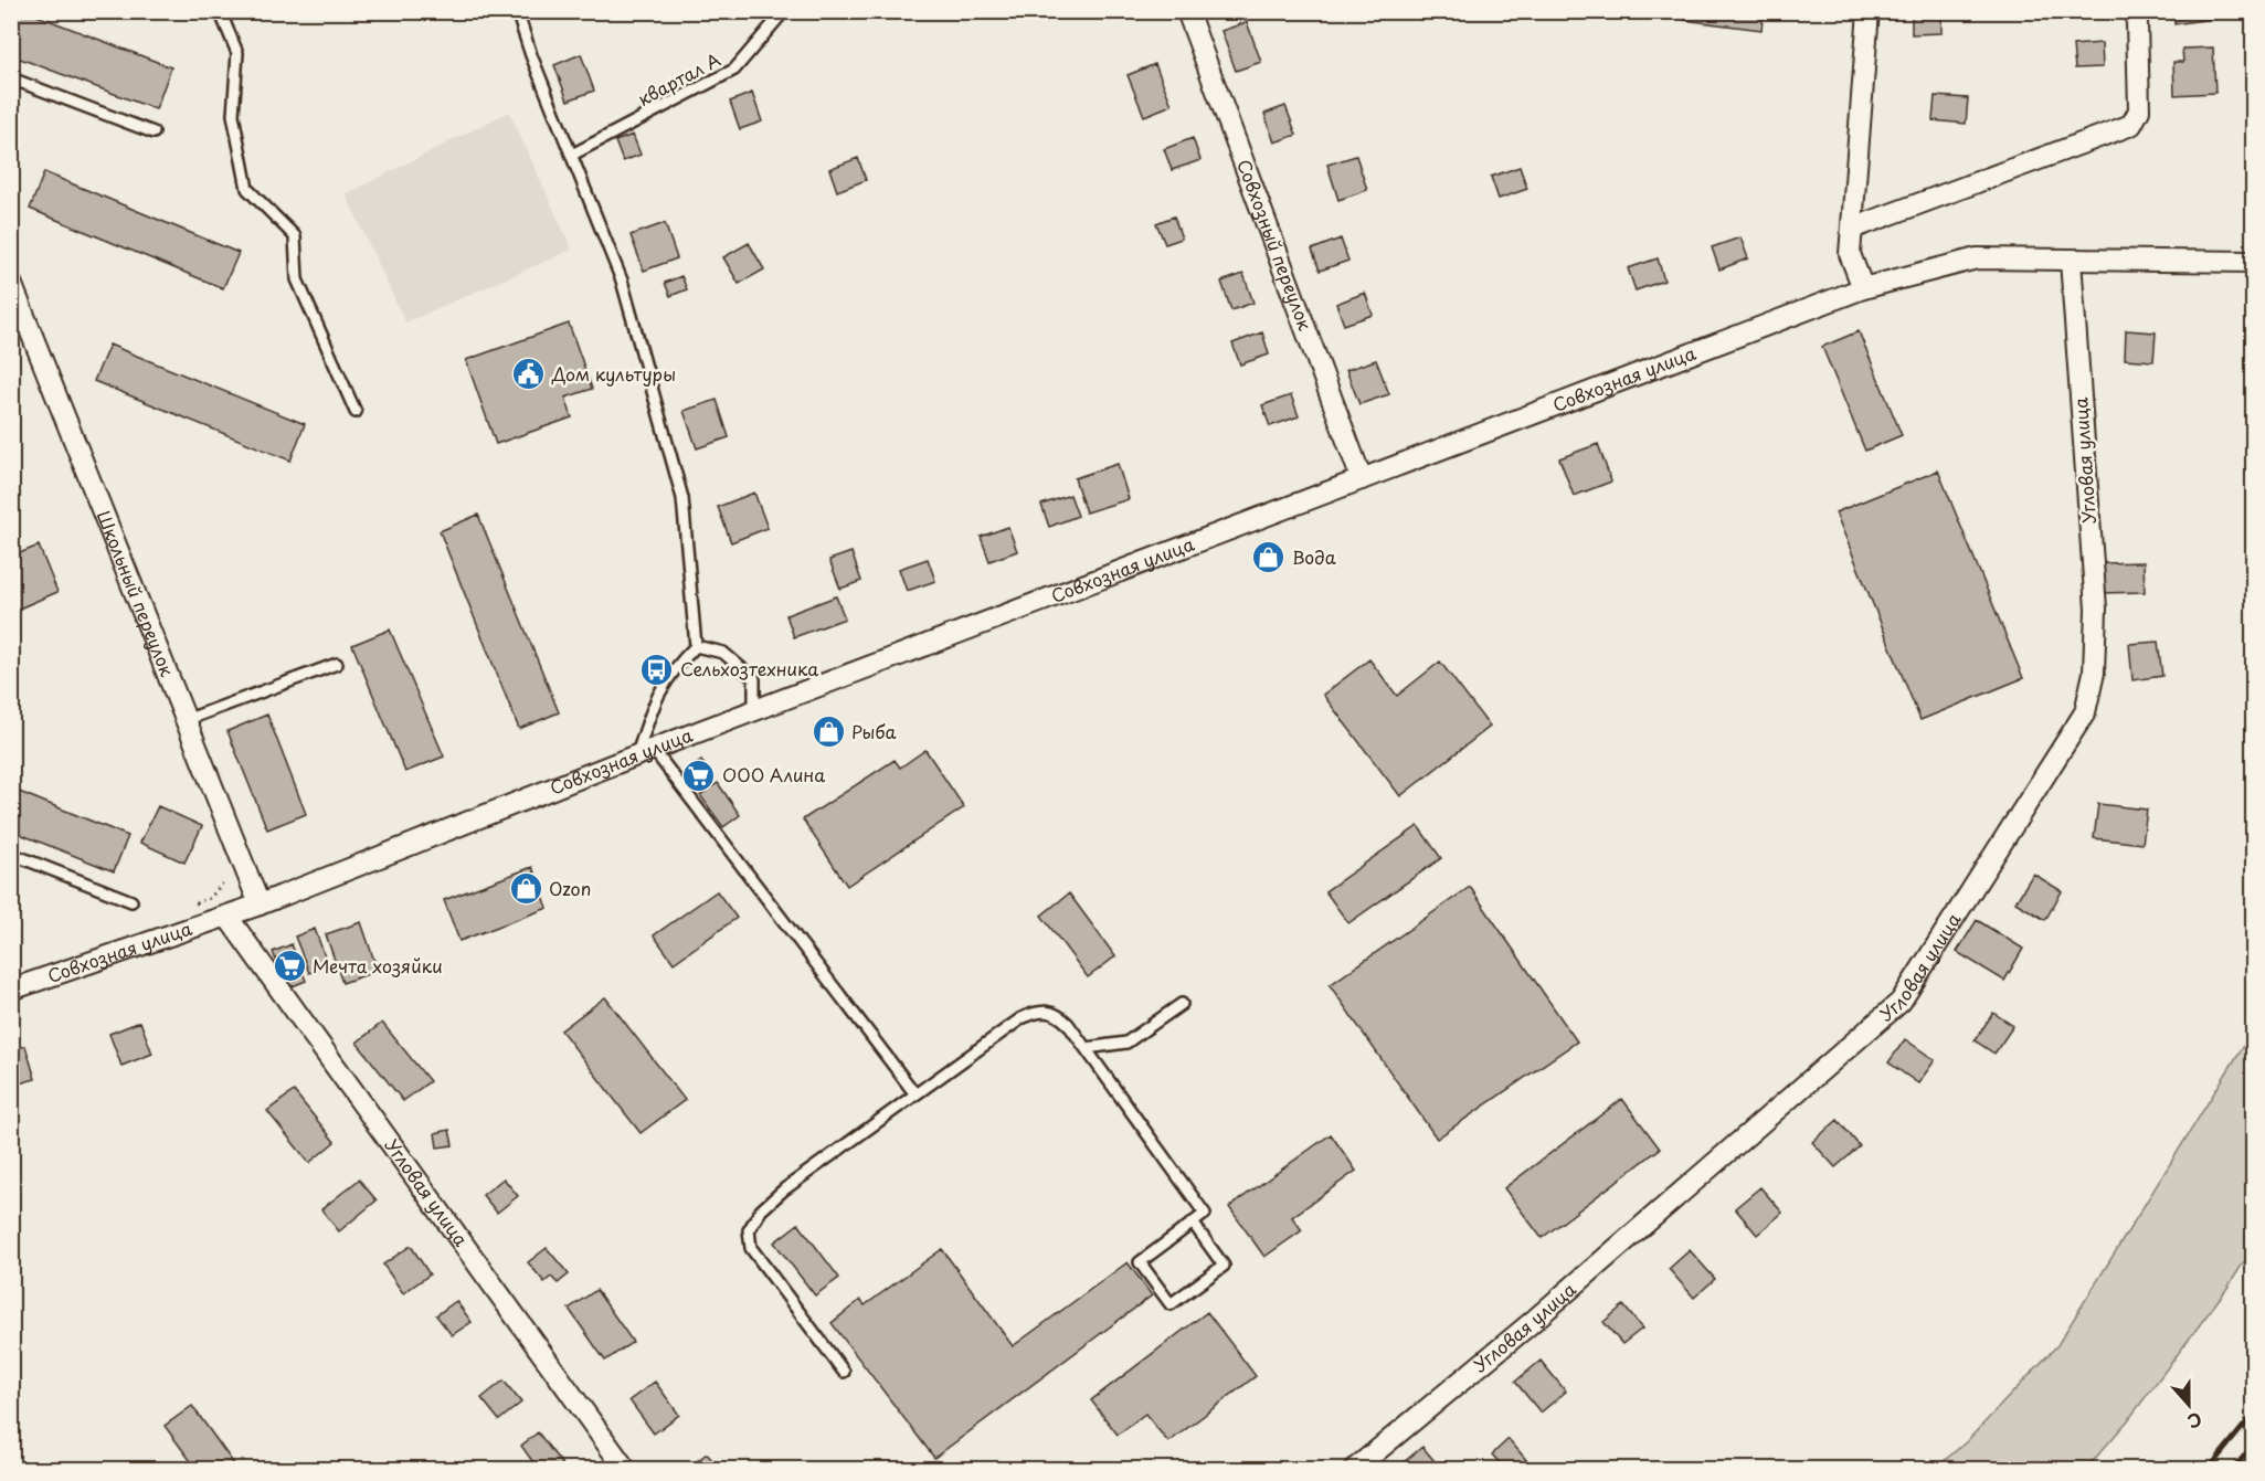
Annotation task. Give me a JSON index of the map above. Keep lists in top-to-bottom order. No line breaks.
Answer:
{"streets":{"street":["Совхозный переулок","Совхозная улица","Угловая улица","Школьный переулок"],"lane":["квартал А"]},"crossings":[["Совхозный переулок","Совхозная улица"],["Совхозная улица","Угловая улица"],["Совхозная улица","Школьный переулок"]],"places":{"public building":["Дом культуры"],"shop":["Вода","Рыба","Ozon"],"bus stop":["Сельхозтехника"],"supermarket":["ООО Алина","Мечта хозяйки"]},"north":"bottom"}
